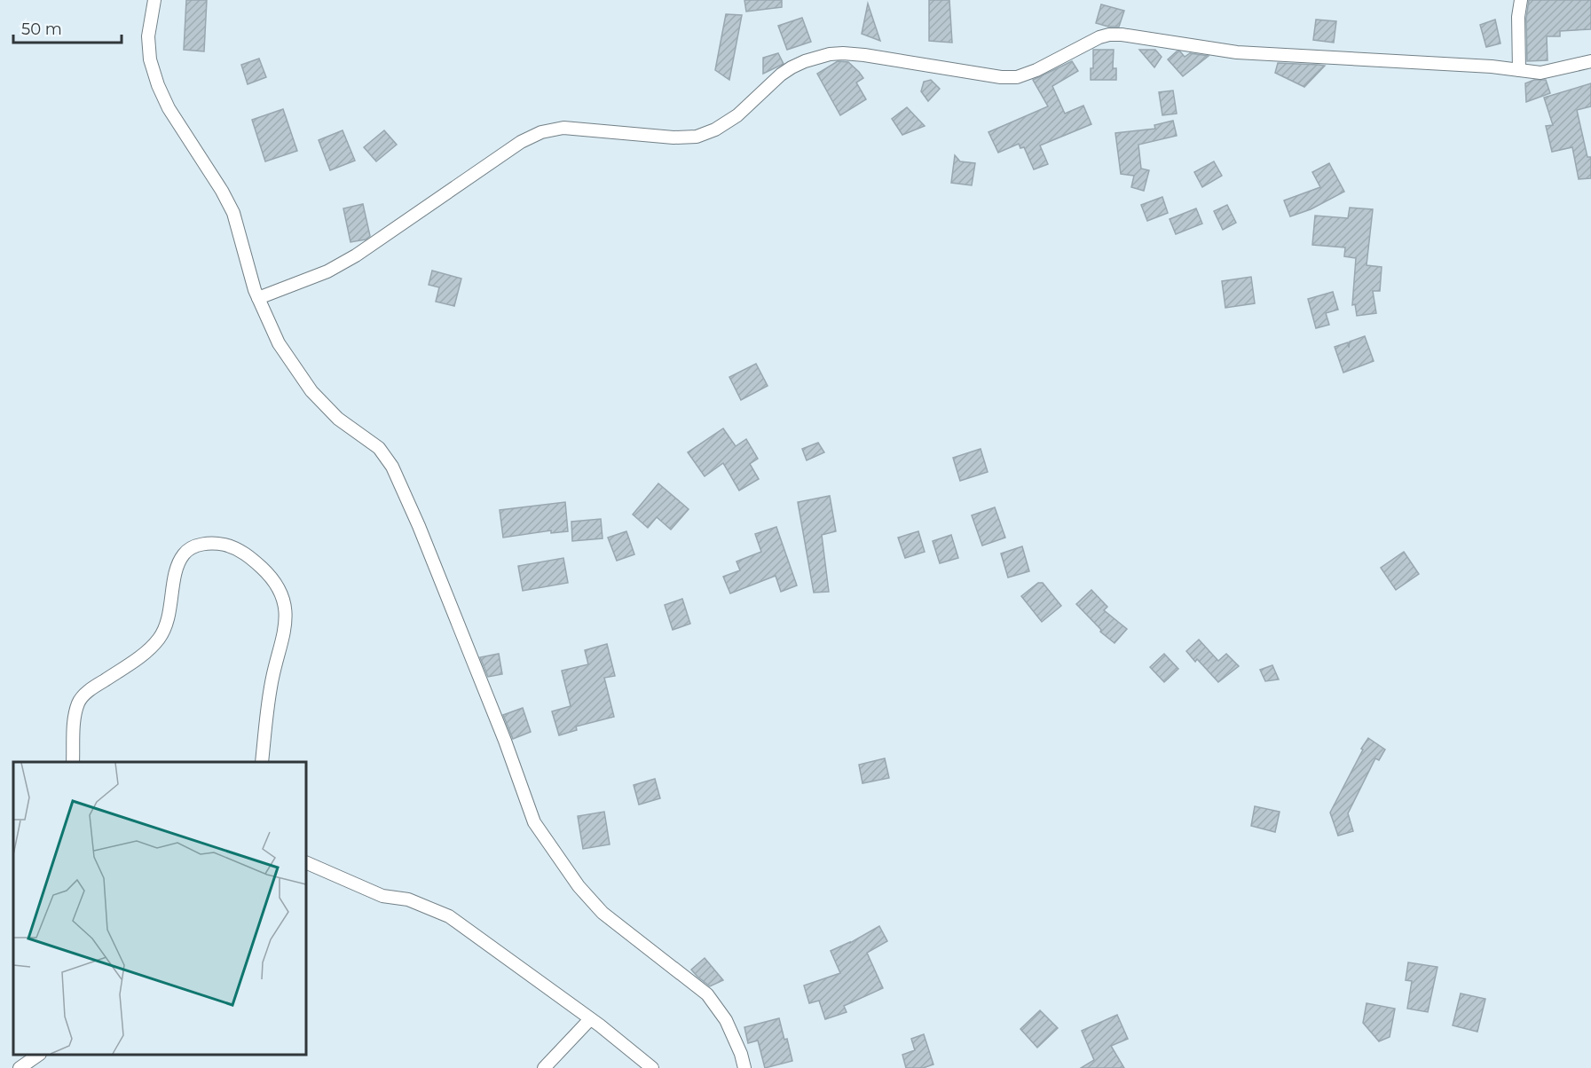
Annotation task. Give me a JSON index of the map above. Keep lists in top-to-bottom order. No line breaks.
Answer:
{"scale_bar":"50 m"}
